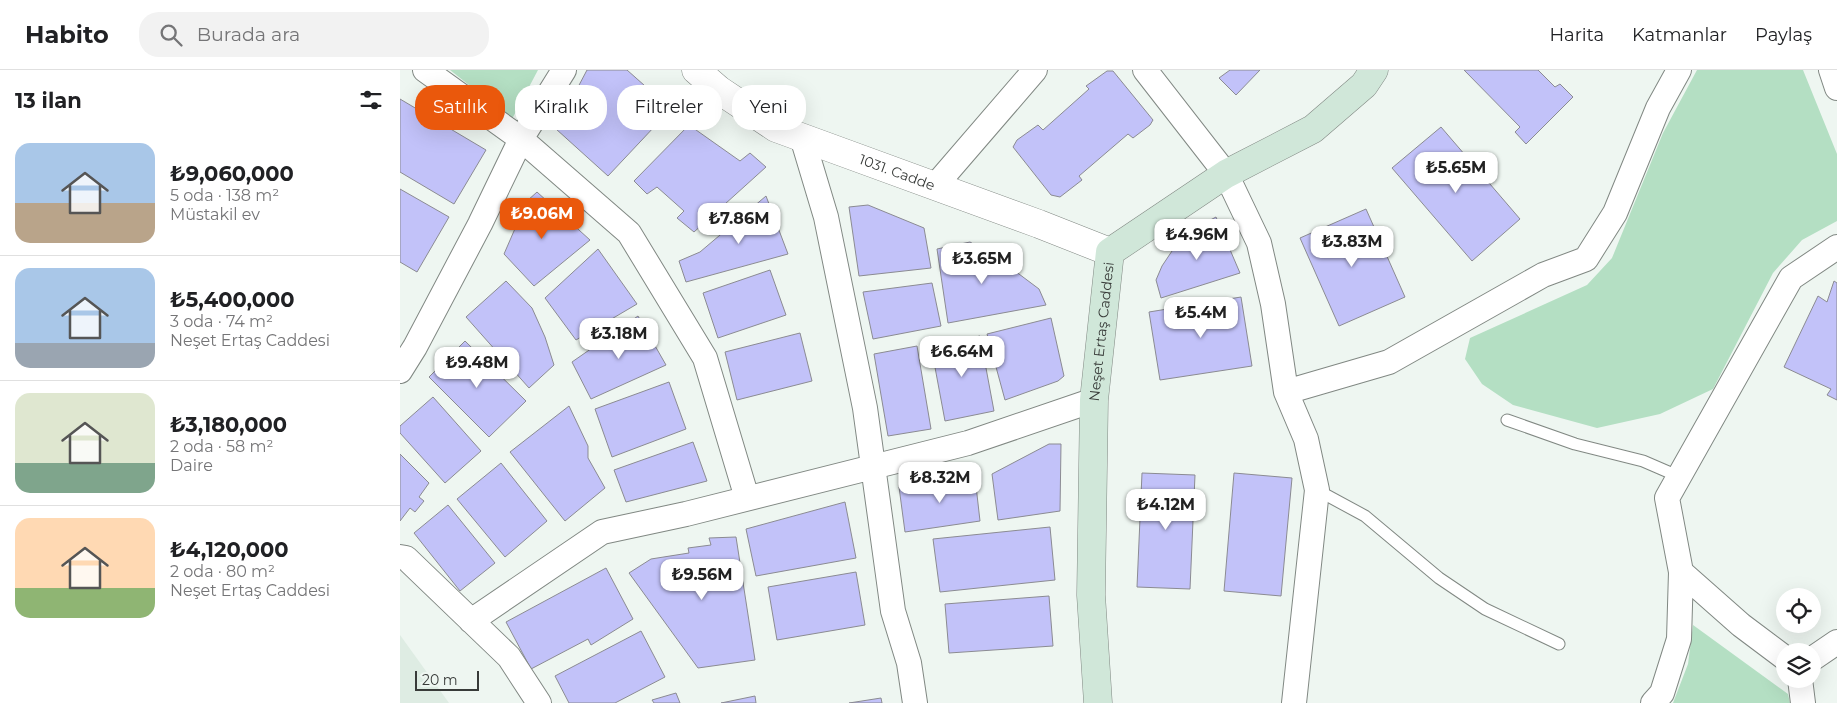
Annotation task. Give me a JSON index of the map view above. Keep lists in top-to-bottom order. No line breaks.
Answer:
{"streets":{"main road":["Neşet Ertaş Caddesi"],"street":["1031. Cadde"]},"crossings":[["1031. Cadde","Neşet Ertaş Caddesi"]],"scale_bar":"20 m","page":{"header":"Habito","search":"Burada ara","nav":["Harita","Katmanlar","Paylaş"],"heading":"13 ilan","chip":["Satılık","Kiralık","Filtreler","Yeni"],"list":[{"name":"₺9,060,000","note":"5 oda · 138 m² · Müstakil ev"},{"name":"₺5,400,000","note":"3 oda · 74 m² · Neşet Ertaş Caddesi"},{"name":"₺3,180,000","note":"2 oda · 58 m² · Daire"},{"name":"₺4,120,000","note":"2 oda · 80 m² · Neşet Ertaş Caddesi"}],"price":["₺5.65M","₺9.06M","₺7.86M","₺4.96M","₺3.83M","₺3.65M","₺5.4M","₺3.18M","₺6.64M","₺9.48M","₺8.32M","₺4.12M","₺9.56M"],"scale":"20 m"}}
